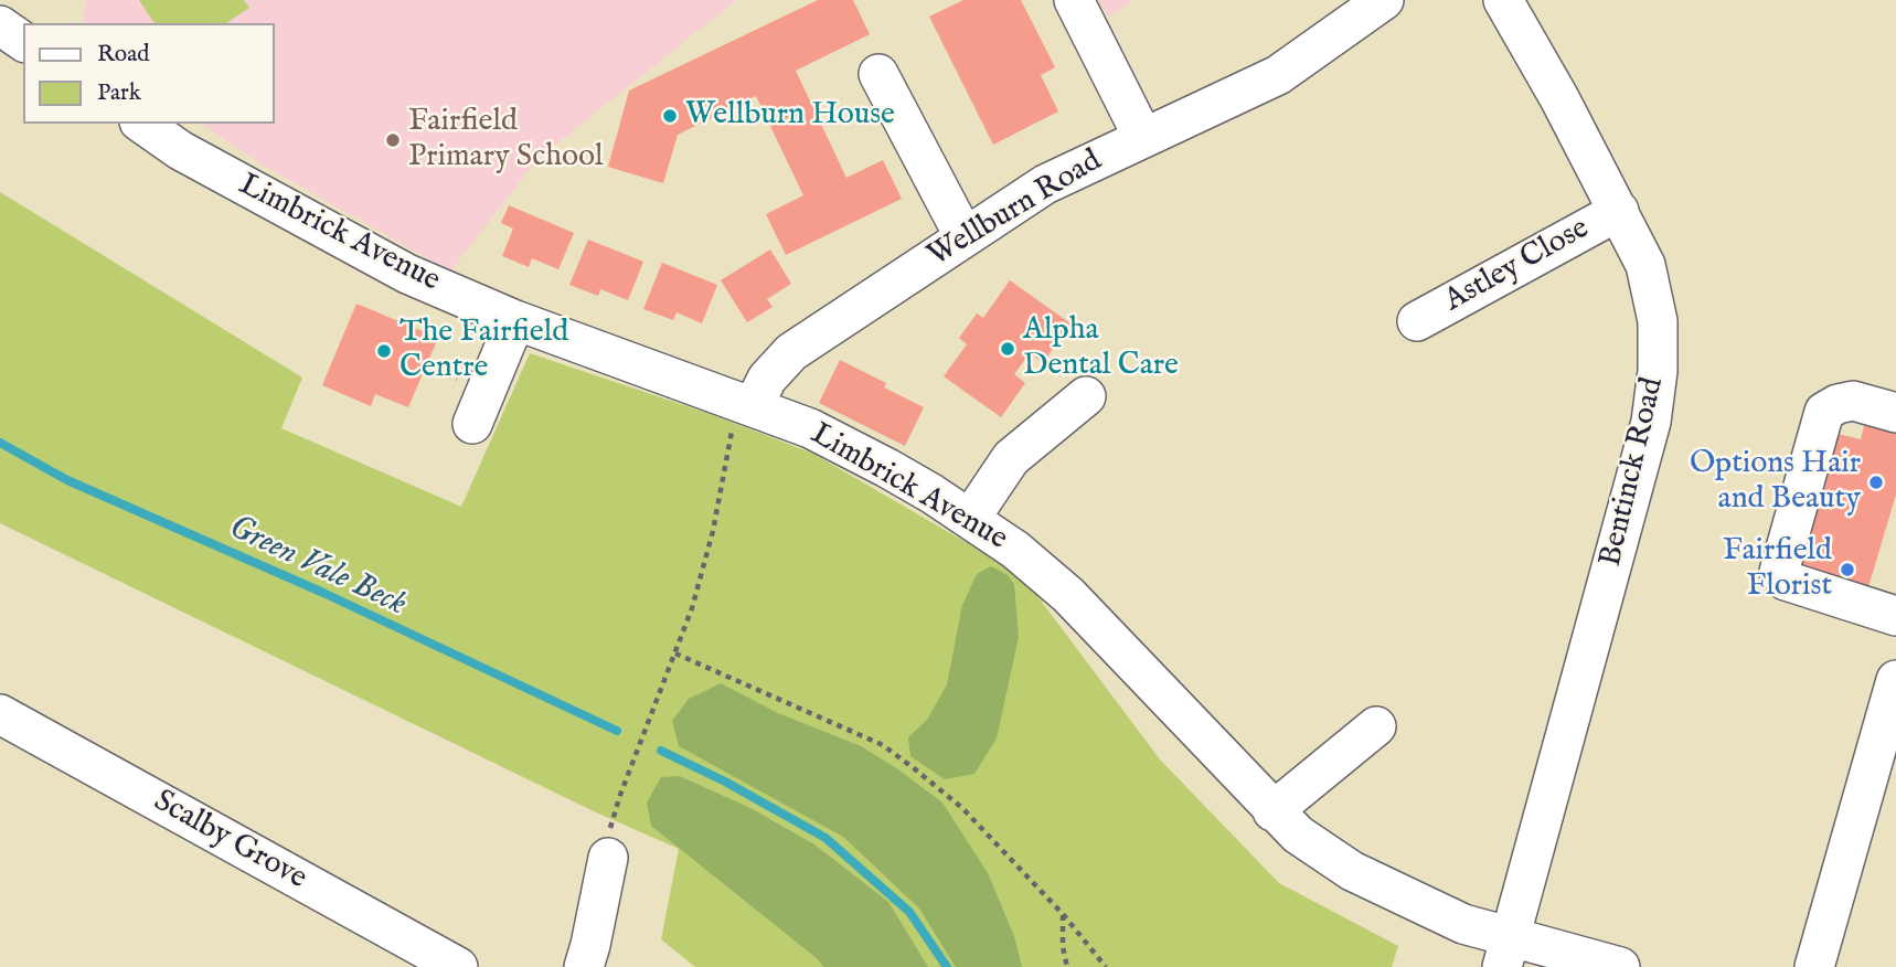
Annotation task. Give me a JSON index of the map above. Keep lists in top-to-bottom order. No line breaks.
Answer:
{"streets":{"street":["Wellburn Road","Limbrick Avenue","Astley Close","Bentinck Road","Scalby Grove"]},"crossings":[["Wellburn Road","Limbrick Avenue"],["Limbrick Avenue","Bentinck Road"],["Astley Close","Bentinck Road"]],"water":["Green Vale Beck"],"places":["Wellburn House","Fairfield Primary School","Alpha Dental Care","The Fairfield Centre","Options Hair and Beauty","Fairfield Florist"],"legend":["Road","Park"]}
